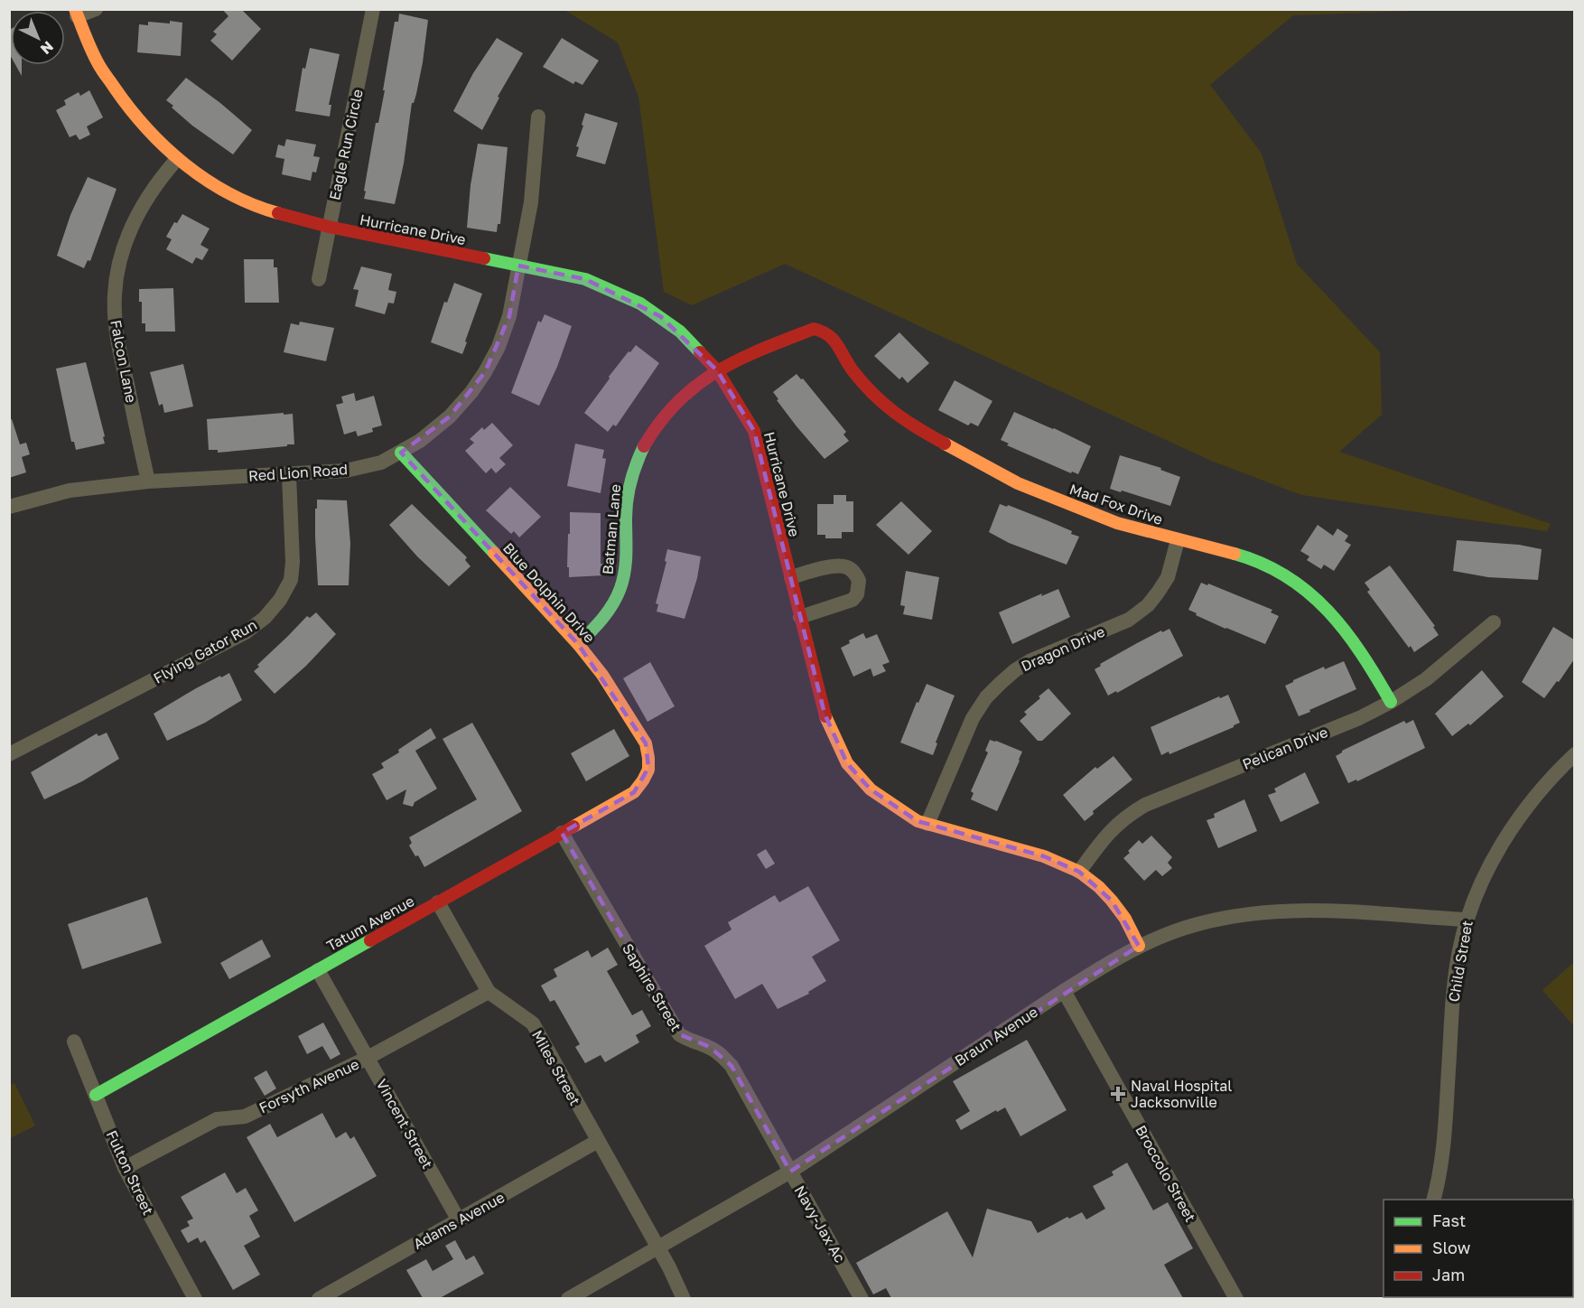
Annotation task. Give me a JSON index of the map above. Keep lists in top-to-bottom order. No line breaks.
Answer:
{"streets":{"street":["Eagle Run Circle","Hurricane Drive","Falcon Lane","Red Lion Road","Mad Fox Drive","Batman Lane","Blue Dolphin Drive","Dragon Drive","Flying Gator Run","Pelican Drive","Tatum Avenue","Child Street","Saphire Street","Braun Avenue","Miles Street","Forsyth Avenue","Vincent Street","Fulton Street","Broccolo Street","Adams Avenue","Navy-Jax Ac"]},"crossings":[["Eagle Run Circle","Hurricane Drive"],["Hurricane Drive","Falcon Lane"],["Hurricane Drive","Red Lion Road"],["Hurricane Drive","Batman Lane"],["Hurricane Drive","Dragon Drive"],["Hurricane Drive","Pelican Drive"],["Hurricane Drive","Braun Avenue"],["Falcon Lane","Red Lion Road"],["Red Lion Road","Blue Dolphin Drive"],["Red Lion Road","Flying Gator Run"],["Mad Fox Drive","Batman Lane"],["Mad Fox Drive","Dragon Drive"],["Mad Fox Drive","Pelican Drive"],["Batman Lane","Blue Dolphin Drive"],["Blue Dolphin Drive","Tatum Avenue"],["Tatum Avenue","Saphire Street"],["Tatum Avenue","Miles Street"],["Tatum Avenue","Vincent Street"],["Tatum Avenue","Fulton Street"],["Child Street","Braun Avenue"],["Saphire Street","Navy-Jax Ac"],["Braun Avenue","Miles Street"],["Braun Avenue","Broccolo Street"],["Braun Avenue","Navy-Jax Ac"],["Miles Street","Forsyth Avenue"],["Miles Street","Adams Avenue"],["Forsyth Avenue","Vincent Street"],["Forsyth Avenue","Fulton Street"],["Vincent Street","Adams Avenue"]],"places":{"health":["Naval Hospital Jacksonville"]},"legend":["Fast","Slow","Jam"],"north":"bottom right"}
